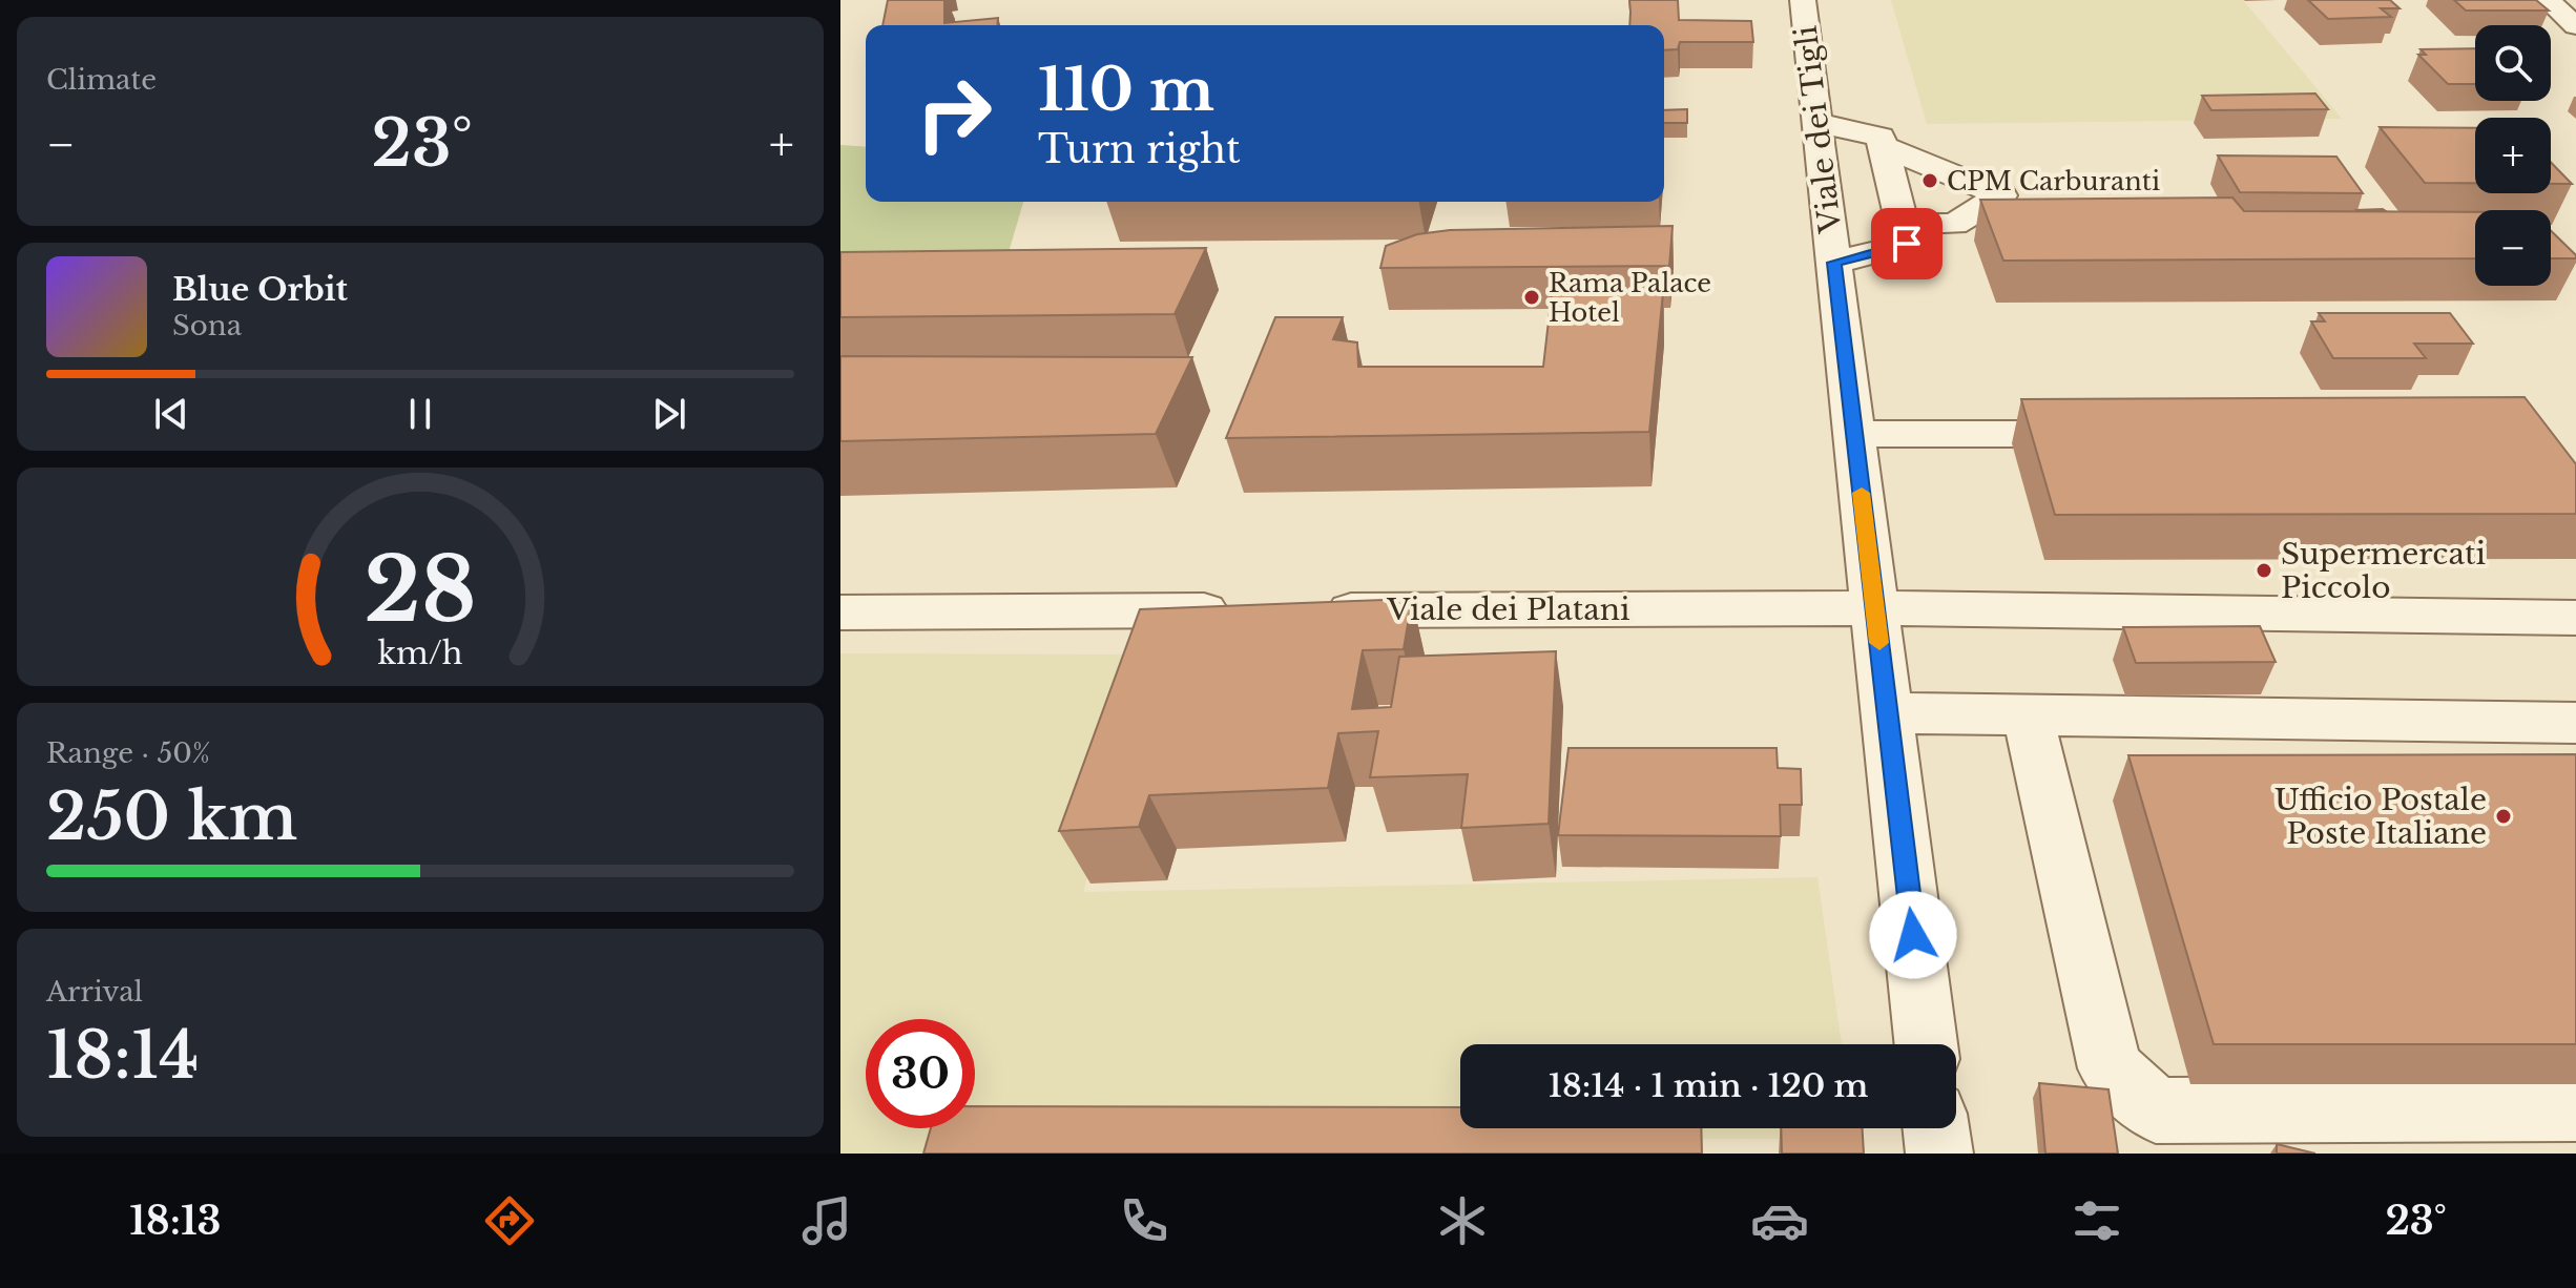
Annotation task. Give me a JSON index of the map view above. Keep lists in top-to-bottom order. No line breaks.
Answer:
{"streets":{"street":["Viale dei Tigli","Viale dei Platani"]},"crossings":[["Viale dei Tigli","Viale dei Platani"]],"places":["CPM Carburanti","Rama Palace Hotel","Supermercati Piccolo","Ufficio Postale Poste Italiane"],"page":{"tile":["Climate",["Range · 50%","250 km"],["Arrival","18:14"]],"map_buttons":["+","−"],"turn":["110 m","Turn right"],"heat":["−","23°","+"],"song":["Blue Orbit","Sona"],"limit":"30","trip":"18:14 · 1 min · 120 m","tabs":["18:13","23°"],"gauge":["28","km/h"]}}
